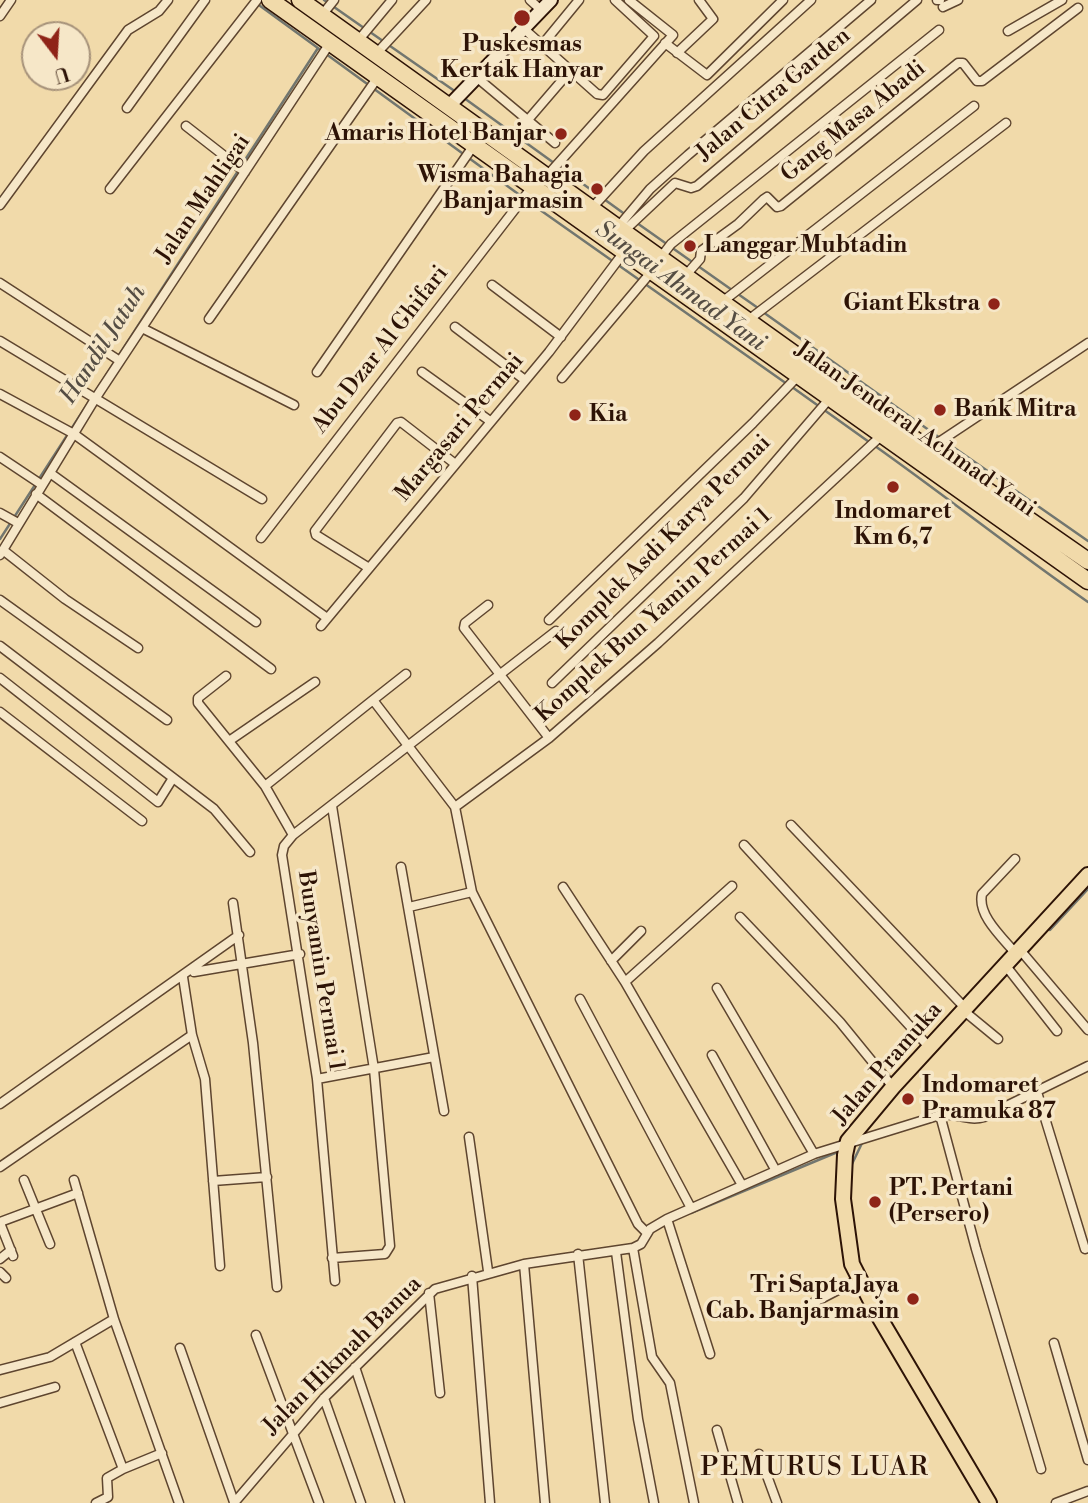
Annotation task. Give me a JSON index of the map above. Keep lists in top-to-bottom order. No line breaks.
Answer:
{"streets":{"highway":["Jalan Jenderal Achmad Yani"],"main road":["Jalan Pramuka"],"street":["Jalan Citra Garden","Gang Masa Abadi","Jalan Mahligai","Abu Dzar Al Ghifari","Margasari Permai","Komplek Asdi Karya Permai","Komplek Bun Yamin Permai 1","Bunyamin Permai 1","Jalan Hikmah Banua"]},"crossings":[["Jalan Citra Garden","Jalan Jenderal Achmad Yani"],["Gang Masa Abadi","Jalan Jenderal Achmad Yani"],["Jalan Mahligai","Jalan Jenderal Achmad Yani"],["Abu Dzar Al Ghifari","Jalan Jenderal Achmad Yani"],["Margasari Permai","Jalan Jenderal Achmad Yani"],["Jalan Jenderal Achmad Yani","Komplek Asdi Karya Permai"],["Jalan Jenderal Achmad Yani","Komplek Bun Yamin Permai 1"]],"districts":["PEMURUS LUAR"],"water":["Sungai Ahmad Yani","Handil Jatuh"],"places":["Puskesmas Kertak Hanyar","Amaris Hotel Banjar","Wisma Bahagia Banjarmasin","Langgar Mubtadin","Giant Ekstra","Bank Mitra","Kia","Indomaret Km 6,7","Indomaret Pramuka 87","PT. Pertani (Persero)","Tri Sapta Jaya Cab. Banjarmasin"],"north":"bottom"}
